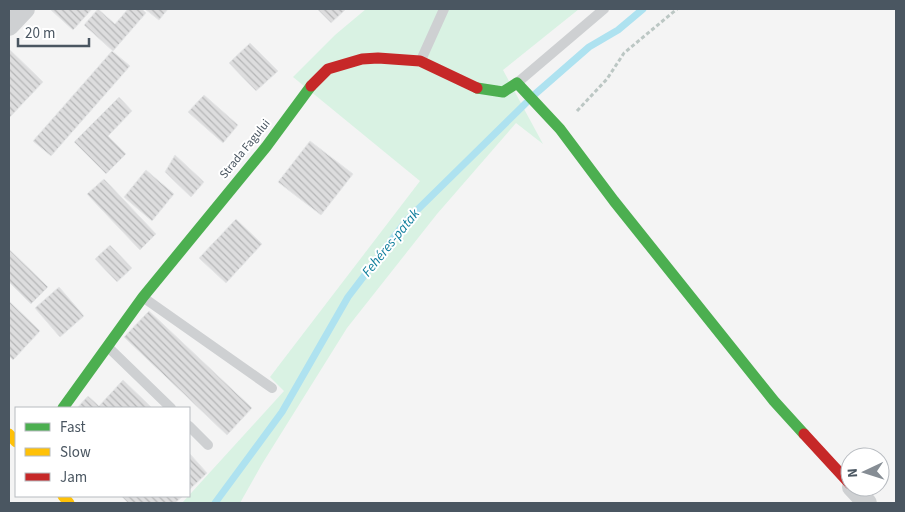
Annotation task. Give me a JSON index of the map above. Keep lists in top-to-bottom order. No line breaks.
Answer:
{"streets":{"street":["Strada Fagului"]},"water":["Fehéres-patak"],"legend":["Fast","Slow","Jam"],"scale_bar":"20 m","north":"left"}
